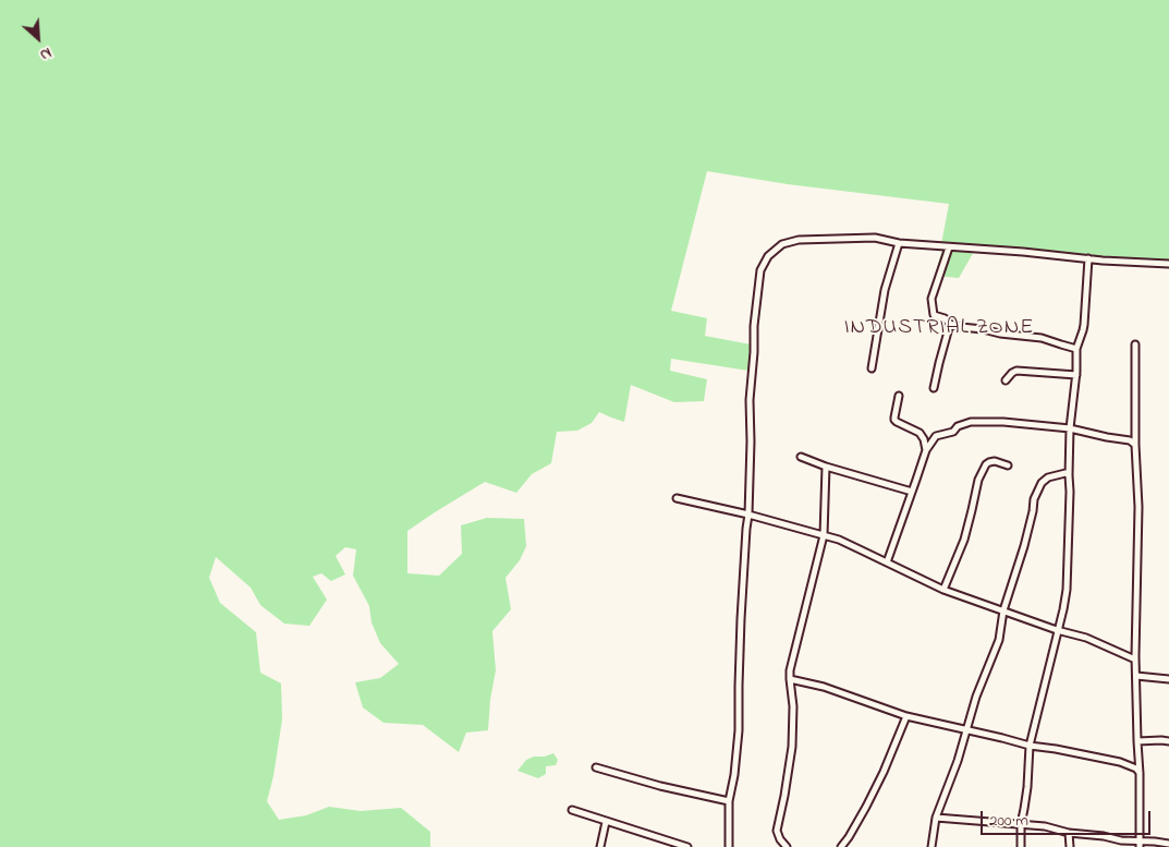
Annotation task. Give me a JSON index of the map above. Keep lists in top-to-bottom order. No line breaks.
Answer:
{"districts":["INDUSTRIAL ZONE"],"scale_bar":"200 m","north":"bottom right"}
